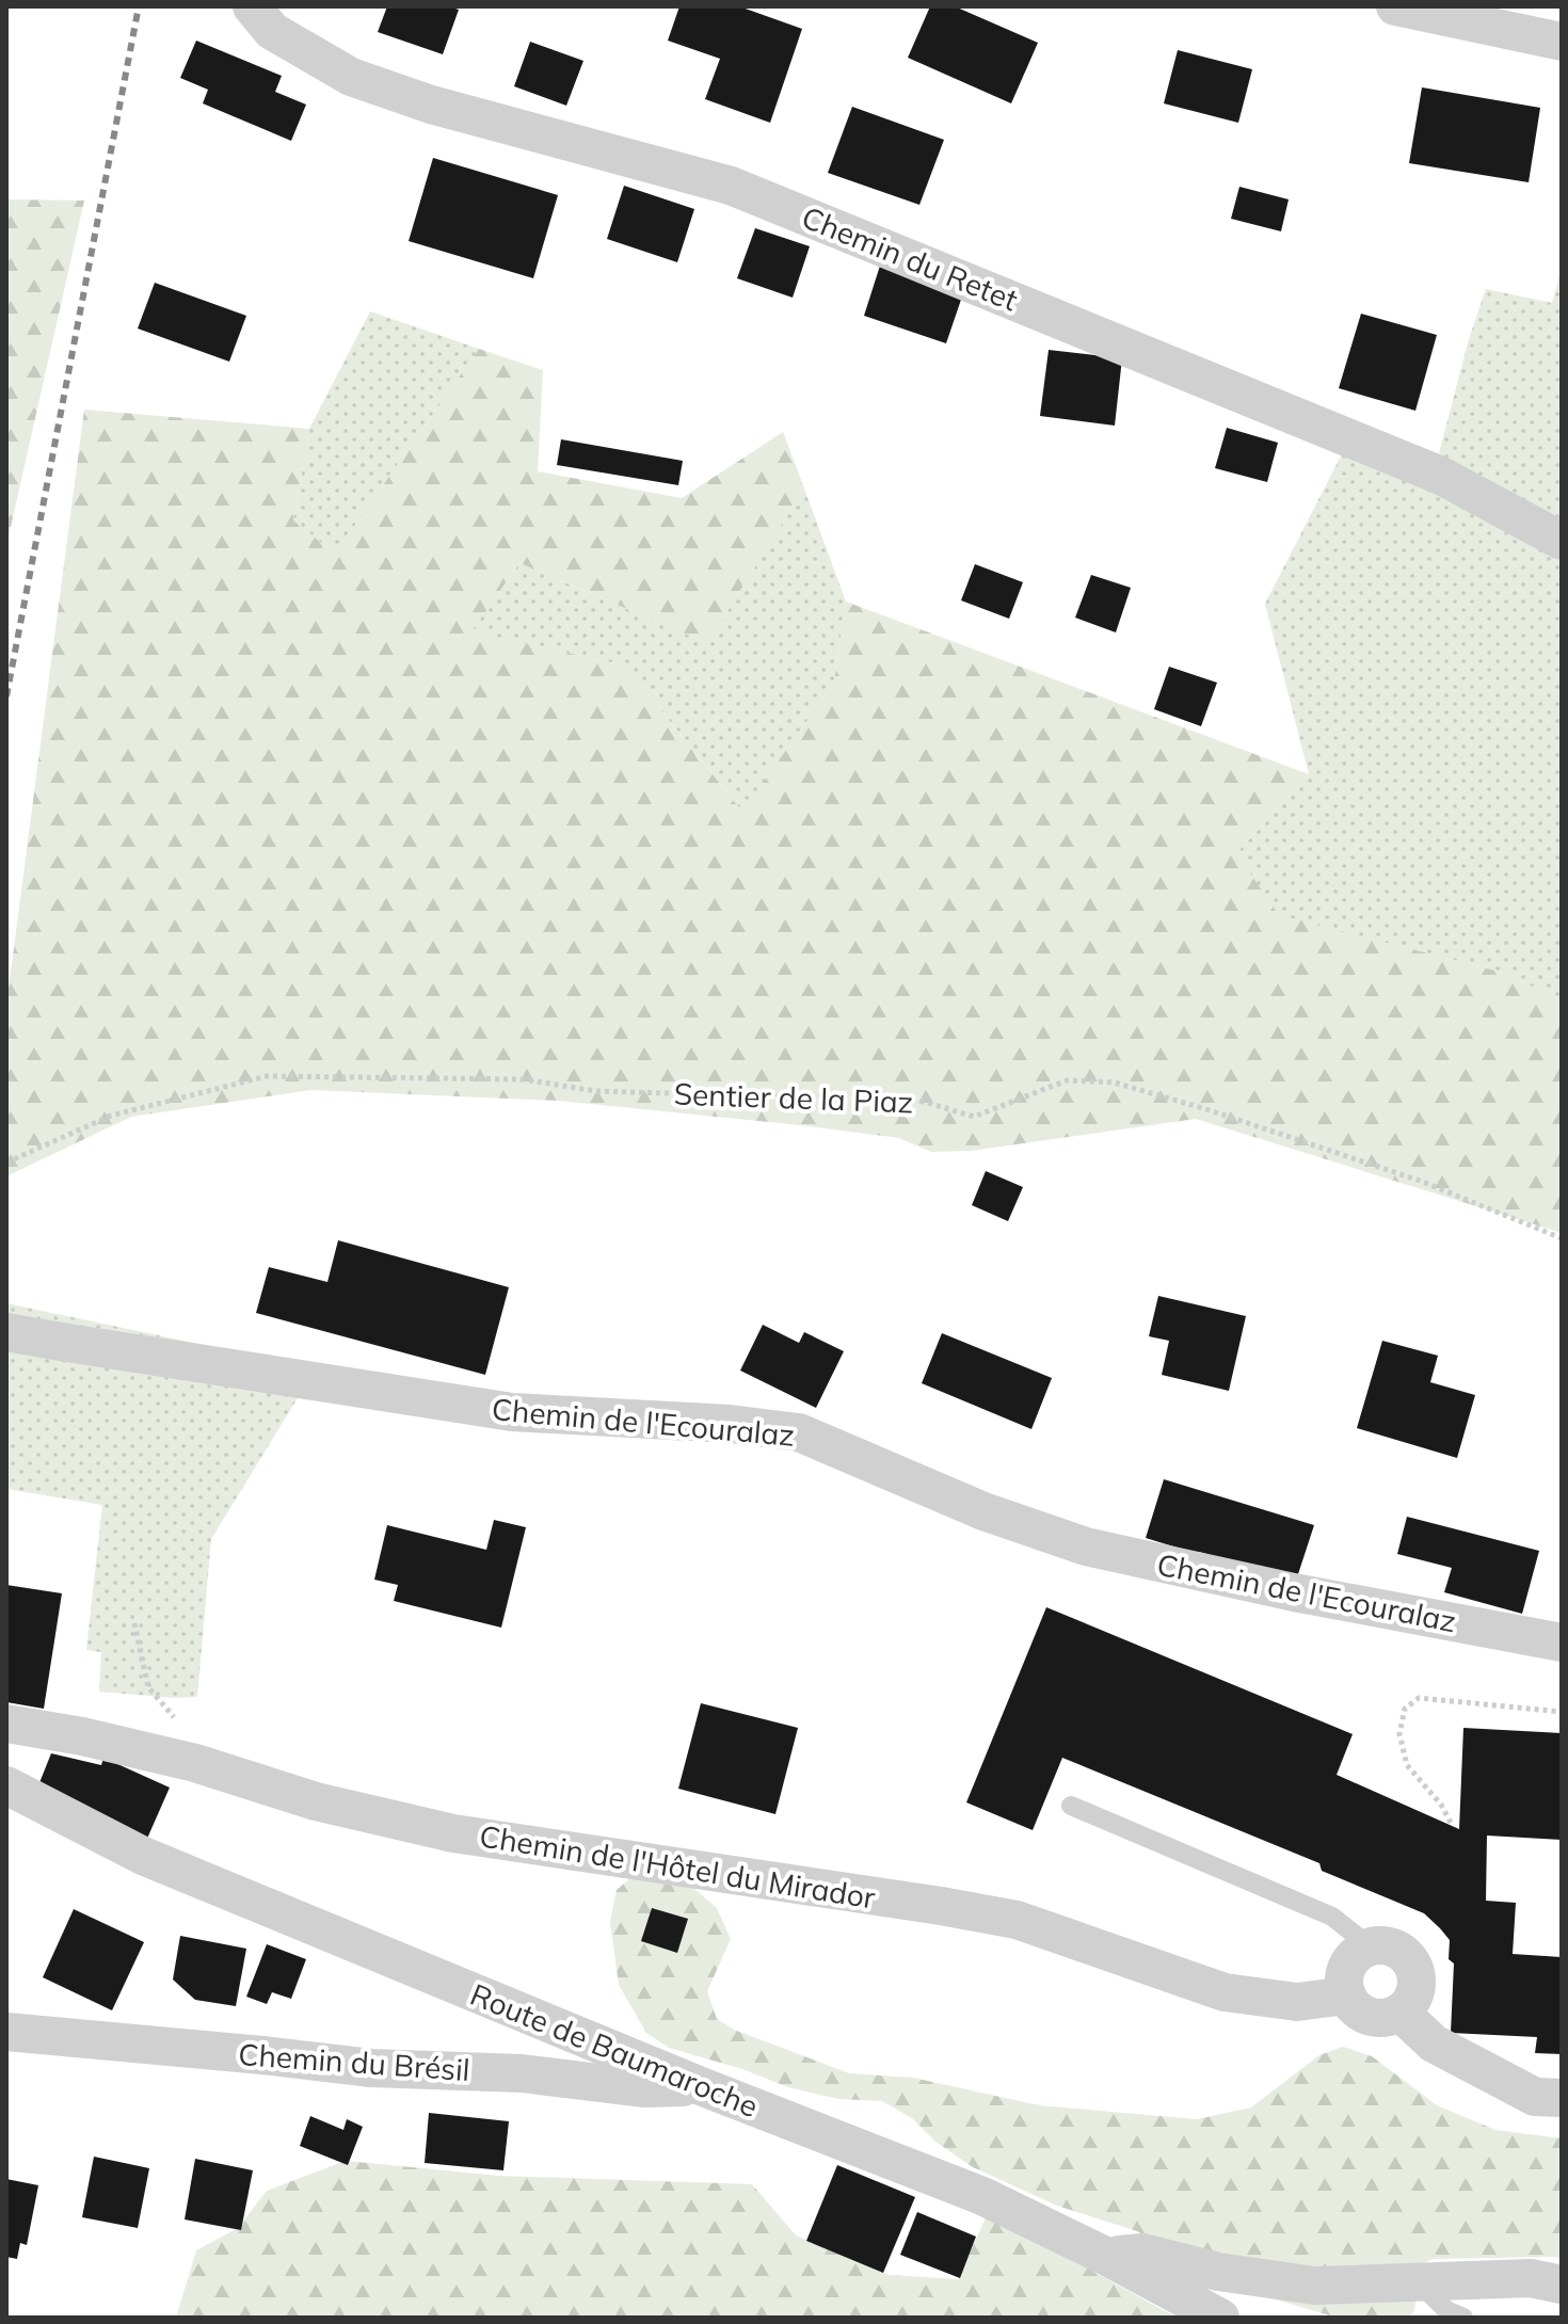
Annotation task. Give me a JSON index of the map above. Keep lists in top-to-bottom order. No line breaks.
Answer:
{"streets":{"street":["Chemin du Retet","Chemin de l'Ecouralaz","Chemin de l'Hôtel du Mirador","Route de Baumaroche","Chemin du Brésil"],"path":["Sentier de la Piaz"]},"crossings":[["Route de Baumaroche","Chemin du Brésil"]]}
